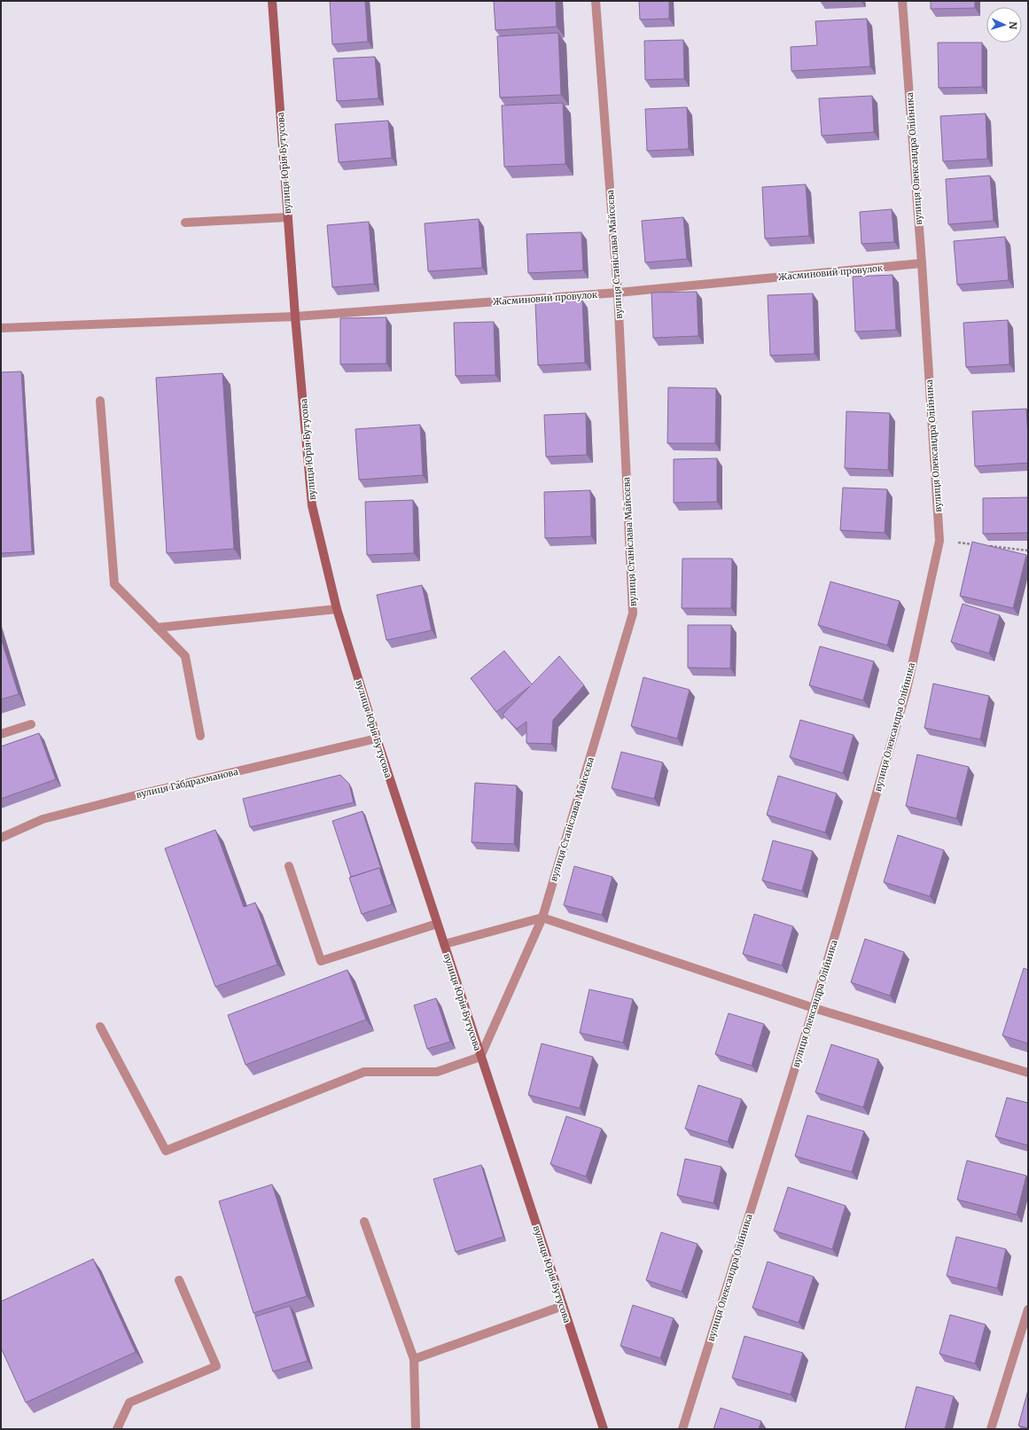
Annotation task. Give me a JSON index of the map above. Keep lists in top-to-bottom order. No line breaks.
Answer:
{"streets":{"street":["вулиця Олександра Олійника","вулиця Юрія Бутусова","вулиця Станіслава Майсєєва","Жасминовий провулок","вулиця Габдрахманова"]},"crossings":[["вулиця Олександра Олійника","Жасминовий провулок"],["вулиця Юрія Бутусова","вулиця Станіслава Майсєєва"],["вулиця Юрія Бутусова","Жасминовий провулок"],["вулиця Юрія Бутусова","вулиця Габдрахманова"],["вулиця Станіслава Майсєєва","Жасминовий провулок"]],"north":"right"}
